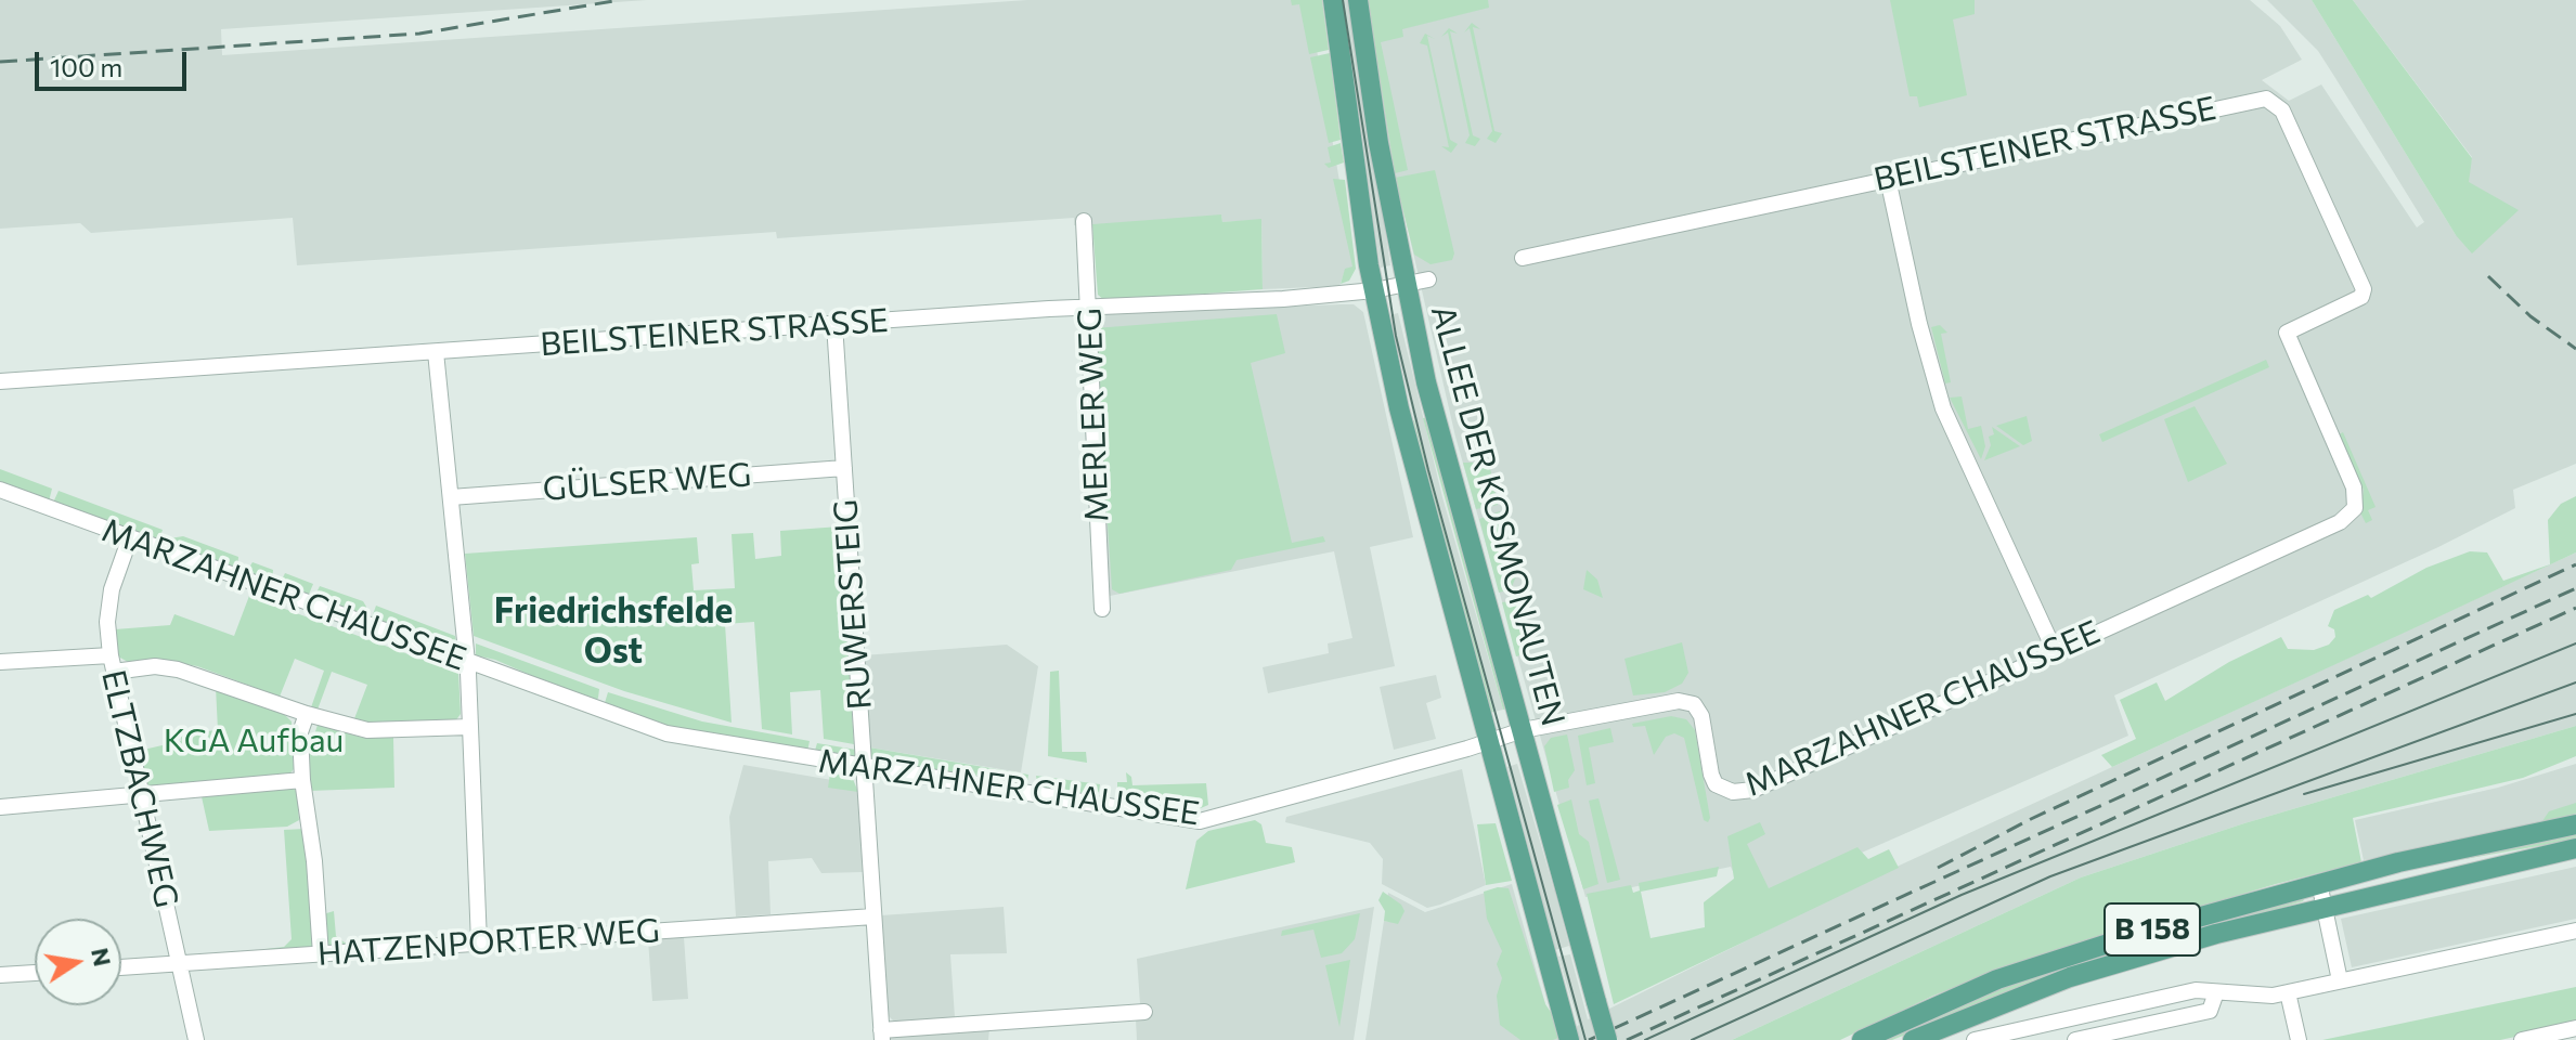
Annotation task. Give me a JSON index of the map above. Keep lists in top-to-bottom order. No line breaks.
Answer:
{"streets":{"main road":["ALLEE DER KOSMONAUTEN","B 158"],"street":["BEILSTEINER STRASSE","MERLER WEG","GÜLSER WEG","MARZAHNER CHAUSSEE","RUWERSTEIG","ELTZBACHWEG","HATZENPORTER WEG"]},"crossings":[["BEILSTEINER STRASSE","MERLER WEG"],["BEILSTEINER STRASSE","ALLEE DER KOSMONAUTEN"],["BEILSTEINER STRASSE","MARZAHNER CHAUSSEE"],["BEILSTEINER STRASSE","RUWERSTEIG"],["GÜLSER WEG","RUWERSTEIG"],["ALLEE DER KOSMONAUTEN","MARZAHNER CHAUSSEE"],["MARZAHNER CHAUSSEE","RUWERSTEIG"],["MARZAHNER CHAUSSEE","ELTZBACHWEG"],["RUWERSTEIG","HATZENPORTER WEG"],["ELTZBACHWEG","HATZENPORTER WEG"]],"districts":["Friedrichsfelde Ost"],"parks":["KGA Aufbau"],"scale_bar":"100 m","north":"right"}
